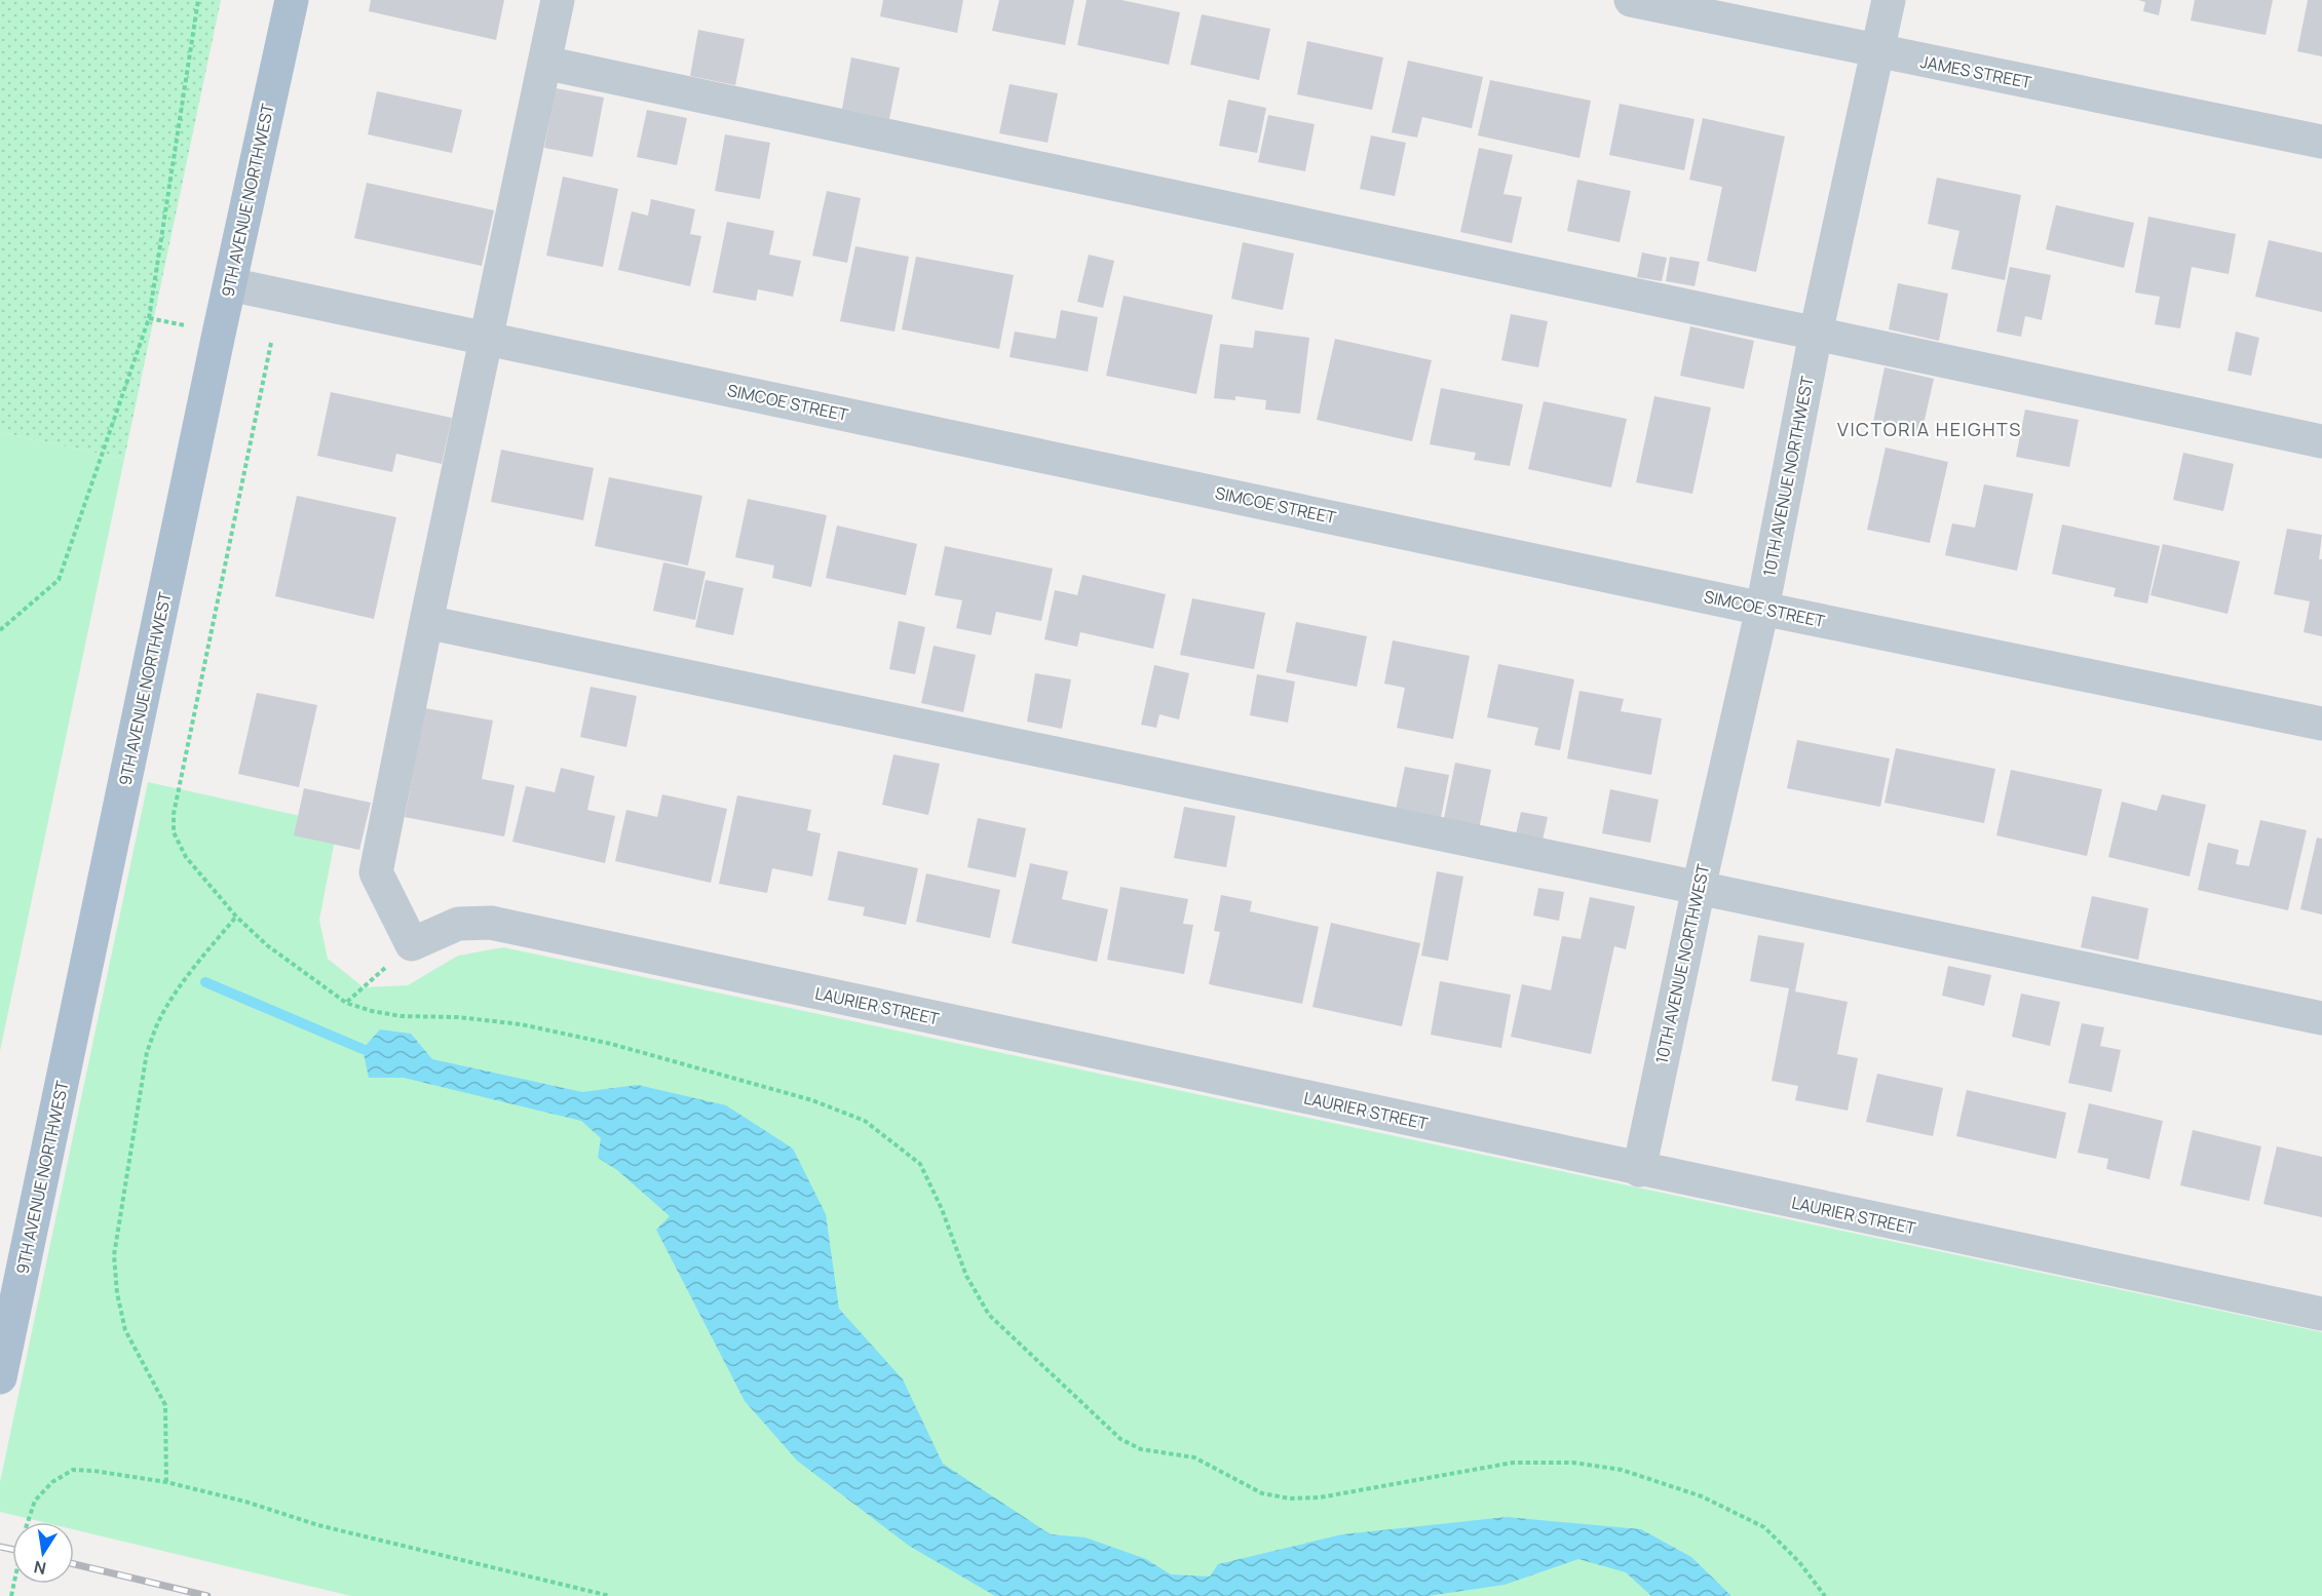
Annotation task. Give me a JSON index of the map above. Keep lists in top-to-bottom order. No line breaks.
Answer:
{"streets":{"main road":["9TH AVENUE NORTHWEST"],"street":["JAMES STREET","SIMCOE STREET","10TH AVENUE NORTHWEST","LAURIER STREET"]},"crossings":[["JAMES STREET","10TH AVENUE NORTHWEST"],["9TH AVENUE NORTHWEST","SIMCOE STREET"],["SIMCOE STREET","10TH AVENUE NORTHWEST"],["10TH AVENUE NORTHWEST","LAURIER STREET"]],"districts":["VICTORIA HEIGHTS"],"north":"bottom"}
